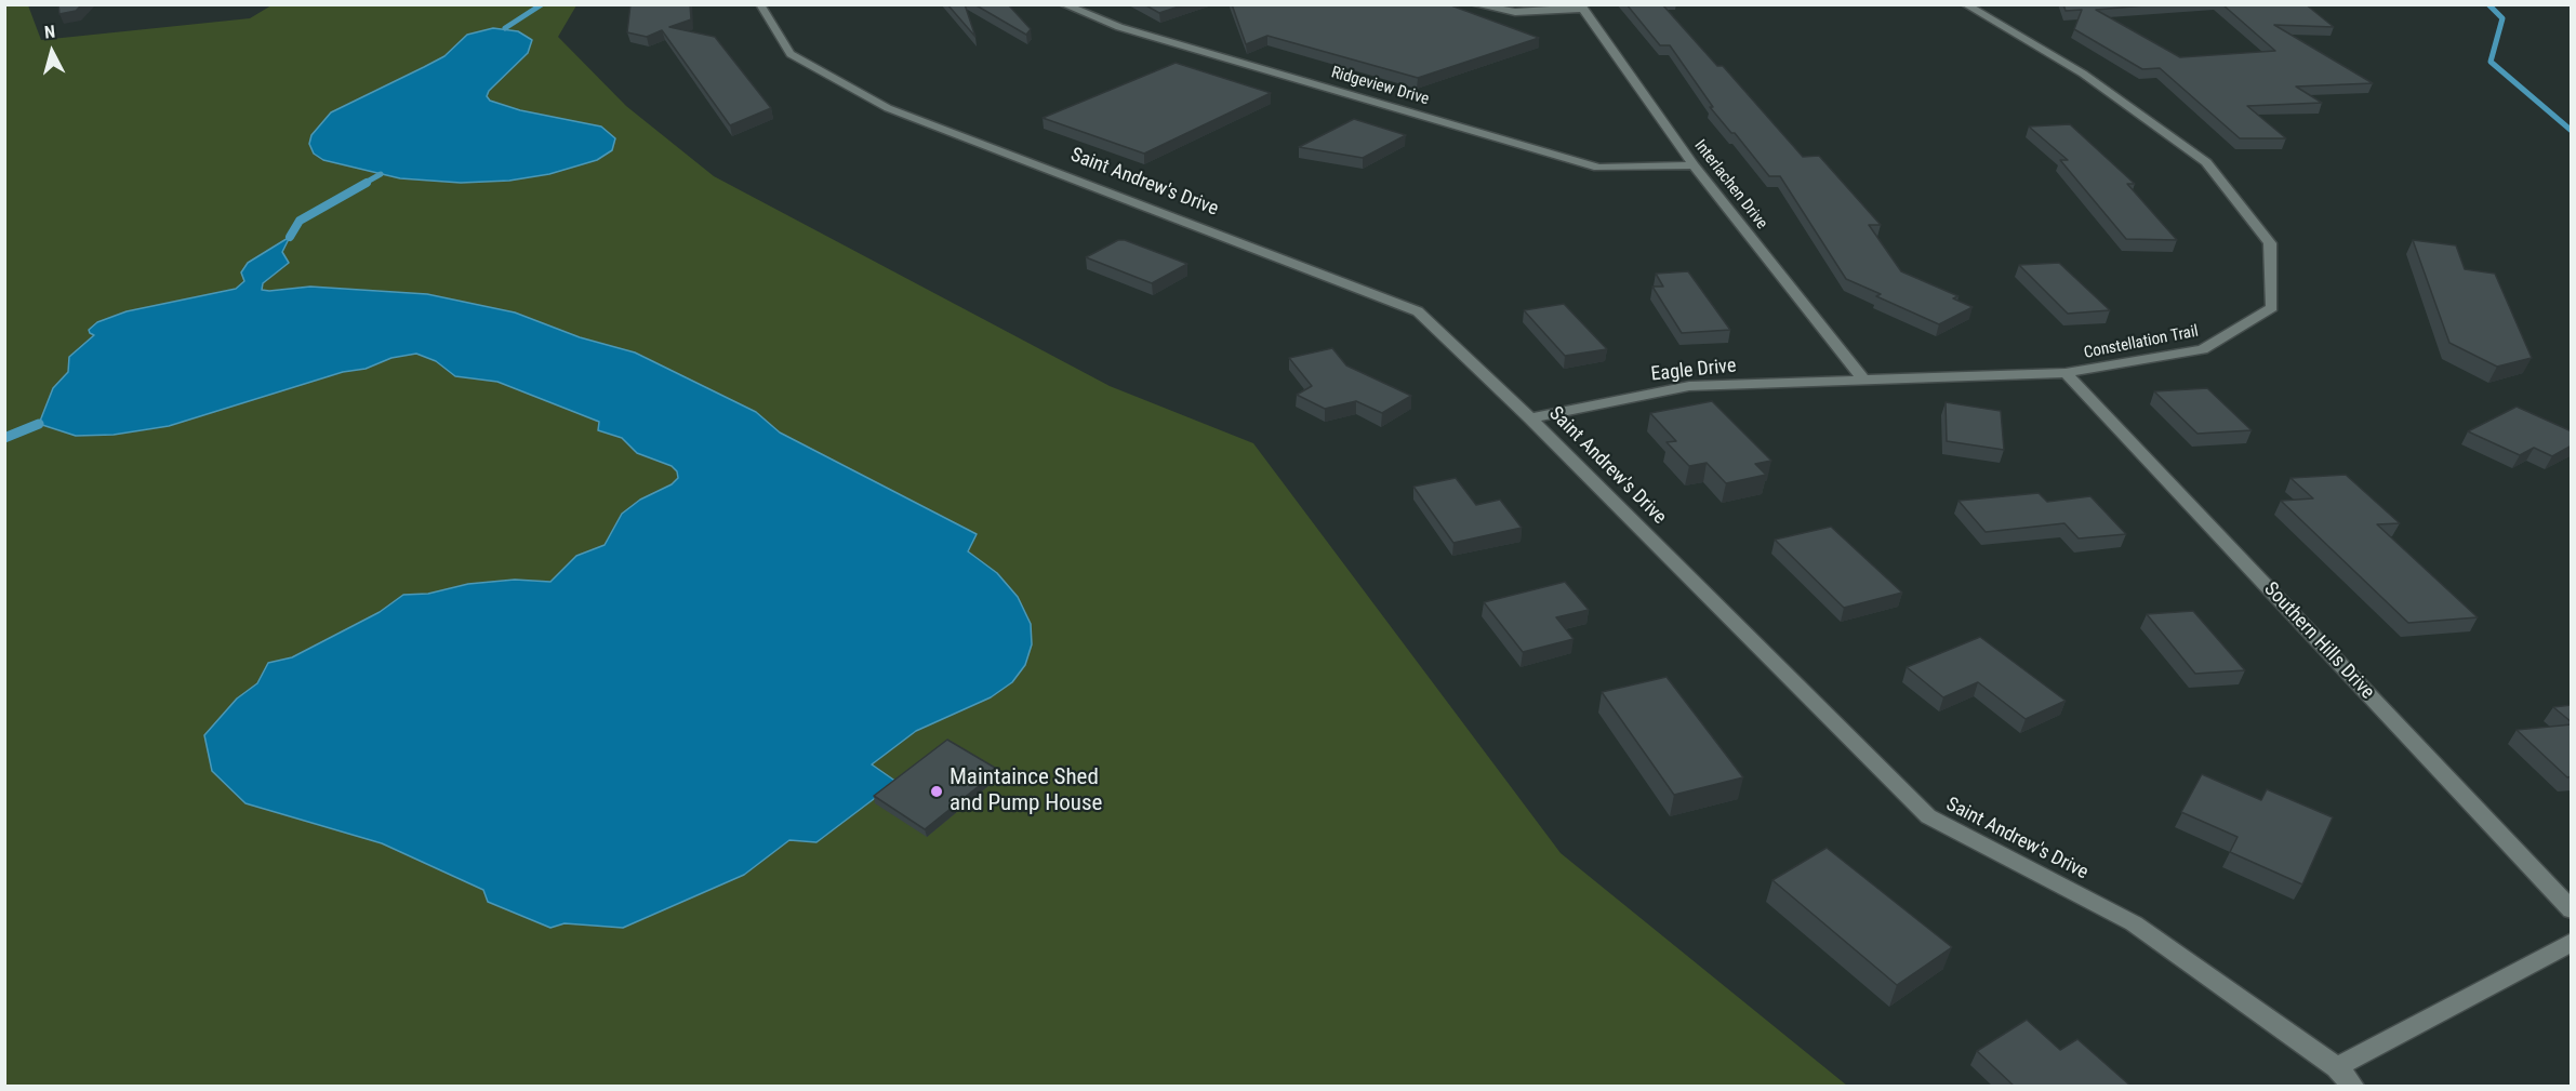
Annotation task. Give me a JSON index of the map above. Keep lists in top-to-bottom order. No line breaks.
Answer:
{"streets":{"street":["Ridgeview Drive","Saint Andrew's Drive","Interlachen Drive","Constellation Trail","Eagle Drive","Southern Hills Drive"]},"crossings":[["Ridgeview Drive","Interlachen Drive"],["Saint Andrew's Drive","Eagle Drive"],["Interlachen Drive","Constellation Trail"],["Interlachen Drive","Eagle Drive"],["Constellation Trail","Eagle Drive"],["Constellation Trail","Southern Hills Drive"]],"places":["Maintaince Shed and Pump House"],"north":"top"}
